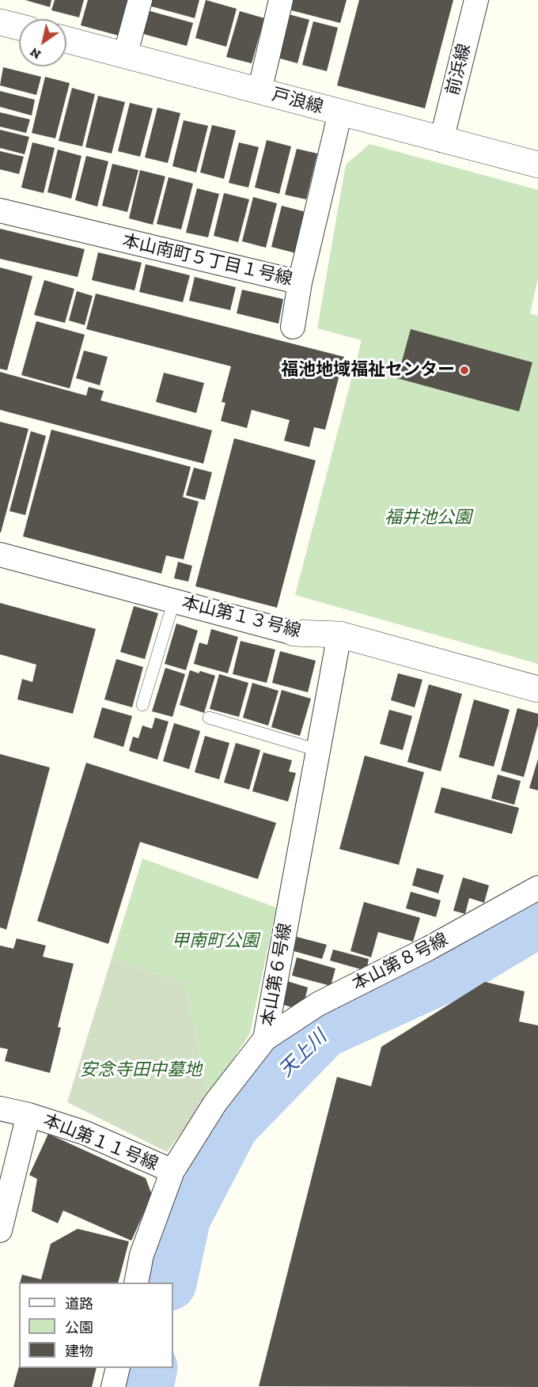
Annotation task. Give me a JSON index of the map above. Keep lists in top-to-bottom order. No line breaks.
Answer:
{"streets":{"street":["前浜線","戸浪線","本山南町５丁目１号線","本山第１３号線","本山第８号線","本山第６号線","本山第１１号線"]},"crossings":[["前浜線","戸浪線"],["戸浪線","本山南町５丁目１号線"],["本山第１３号線","本山第６号線"],["本山第８号線","本山第６号線"],["本山第６号線","本山第１１号線"]],"water":["天上川"],"parks":["福井池公園","甲南町公園","安念寺田中墓地"],"places":["福池地域福祉センター"],"legend":["道路","公園","建物"],"north":"bottom left"}
